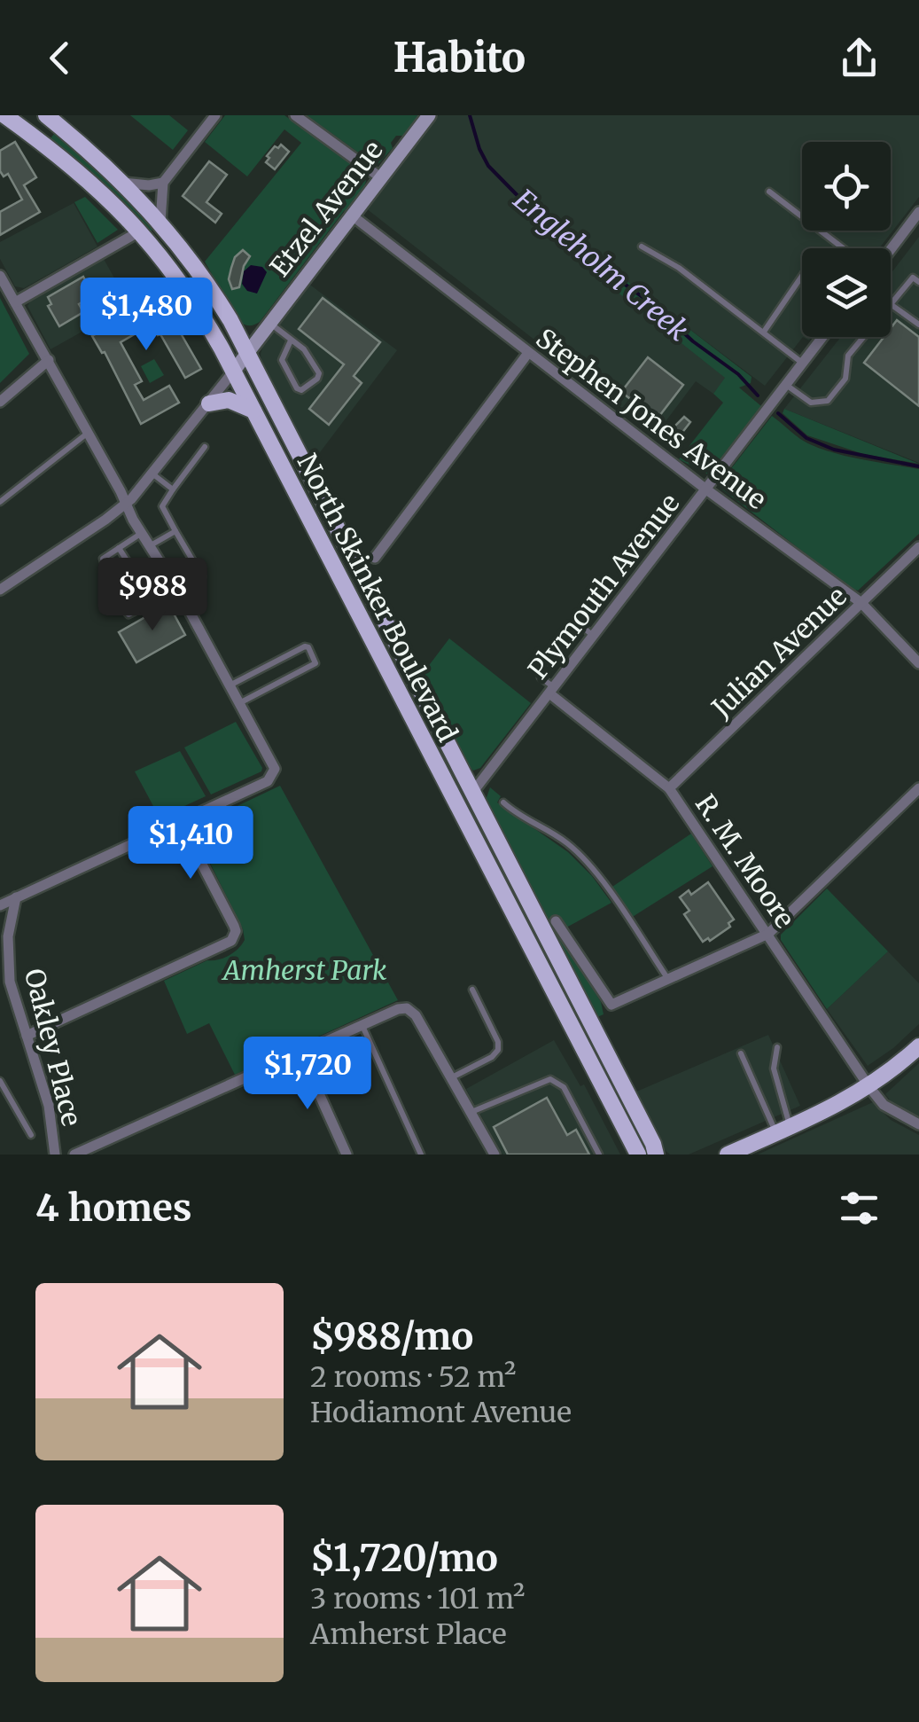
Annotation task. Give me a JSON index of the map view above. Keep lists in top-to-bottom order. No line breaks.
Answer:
{"streets":{"main road":["North Skinker Boulevard"],"street":["Etzel Avenue","Stephen Jones Avenue","Plymouth Avenue","Julian Avenue","R. M. Moore","Oakley Place"]},"crossings":[["Etzel Avenue","Stephen Jones Avenue"],["Etzel Avenue","North Skinker Boulevard"],["Stephen Jones Avenue","Plymouth Avenue"],["Stephen Jones Avenue","Julian Avenue"],["Plymouth Avenue","North Skinker Boulevard"],["Plymouth Avenue","R. M. Moore"],["Julian Avenue","R. M. Moore"]],"water":["Engleholm Creek"],"parks":["Amherst Park"],"page":{"header":"Habito","price":["$1,480","$988","$1,410","$1,720"],"heading":"4 homes","list":[{"name":"$988/mo","note":"2 rooms · 52 m² · Hodiamont Avenue"},{"name":"$1,720/mo","note":"3 rooms · 101 m² · Amherst Place"}]}}
